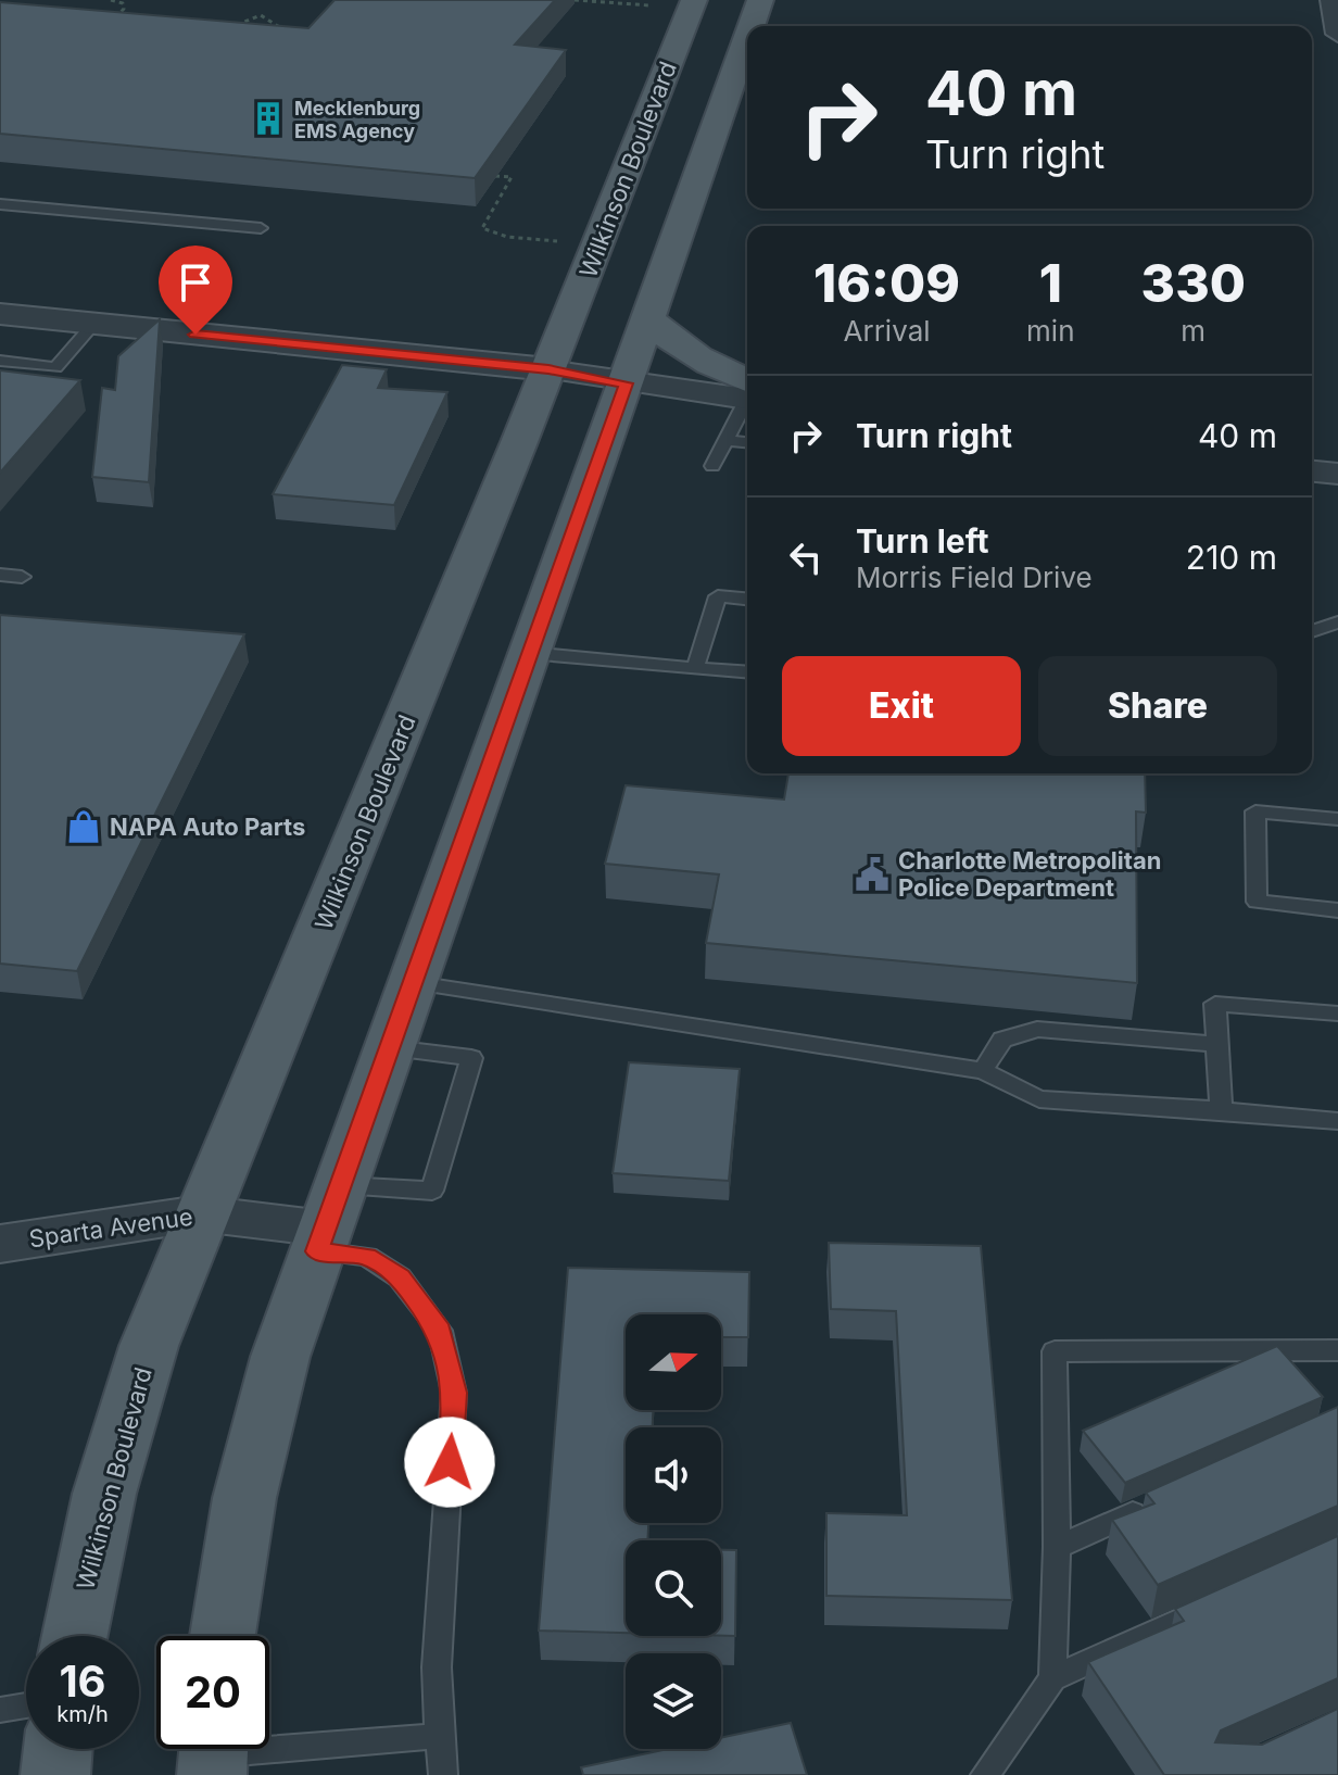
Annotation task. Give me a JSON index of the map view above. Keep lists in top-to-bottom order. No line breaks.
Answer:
{"streets":{"main road":["Wilkinson Boulevard"],"street":["Sparta Avenue"]},"crossings":[["Wilkinson Boulevard","Sparta Avenue"]],"places":{"building":["Mecklenburg EMS Agency"],"shop":["NAPA Auto Parts"],"public building":["Charlotte Metropolitan Police Department"]},"north":"right","page":{"turn":["40 m","Turn right"],"eta":["16:09","Arrival","1","min","330","m"],"list":[{"name":"Turn right","value":"40 m"},{"name":"Turn left","note":"Morris Field Drive","value":"210 m"}],"buttons":["Exit","Share"],"speed":"16 km/h","limit":"20"}}
